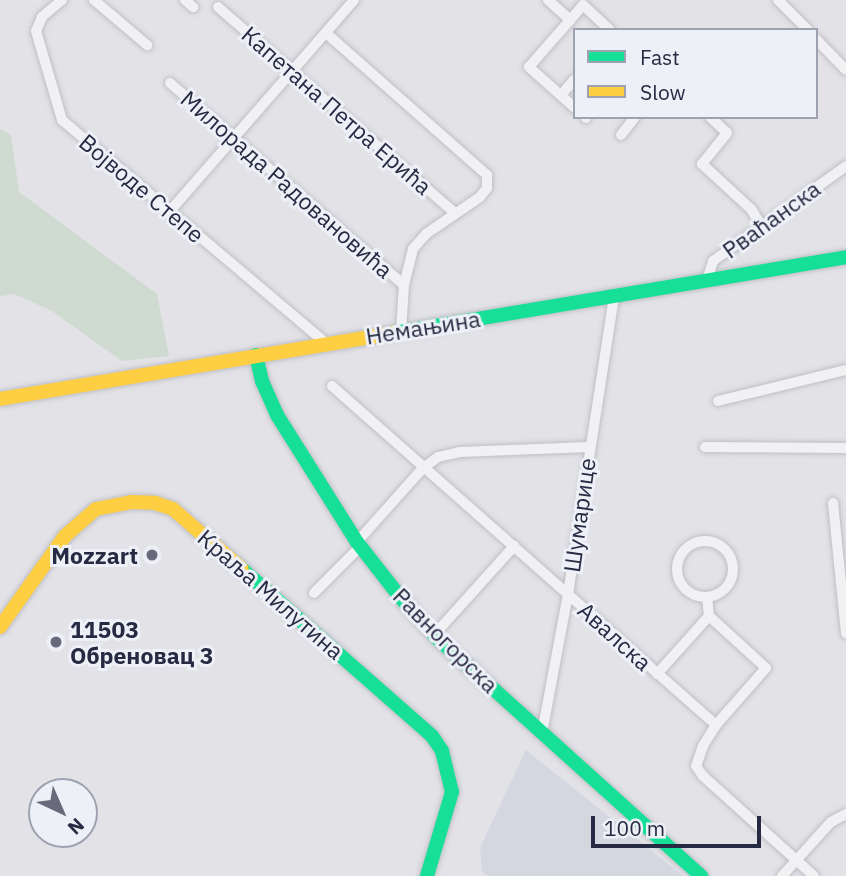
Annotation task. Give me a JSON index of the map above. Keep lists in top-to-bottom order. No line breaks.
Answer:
{"streets":{"street":["Капетана Петра Ерића","Милорада Радовановића","Војводе Степе","Рваћанска","Немањина","Шумарице","Краља Милутина","Авалска","Равногорска"]},"crossings":[["Војводе Степе","Немањина"],["Рваћанска","Немањина"],["Немањина","Шумарице"],["Немањина","Равногорска"],["Шумарице","Авалска"],["Шумарице","Равногорска"]],"places":["Mozzart","11503 Обреновац 3"],"legend":["Fast","Slow"],"scale_bar":"100 m","north":"bottom right"}
